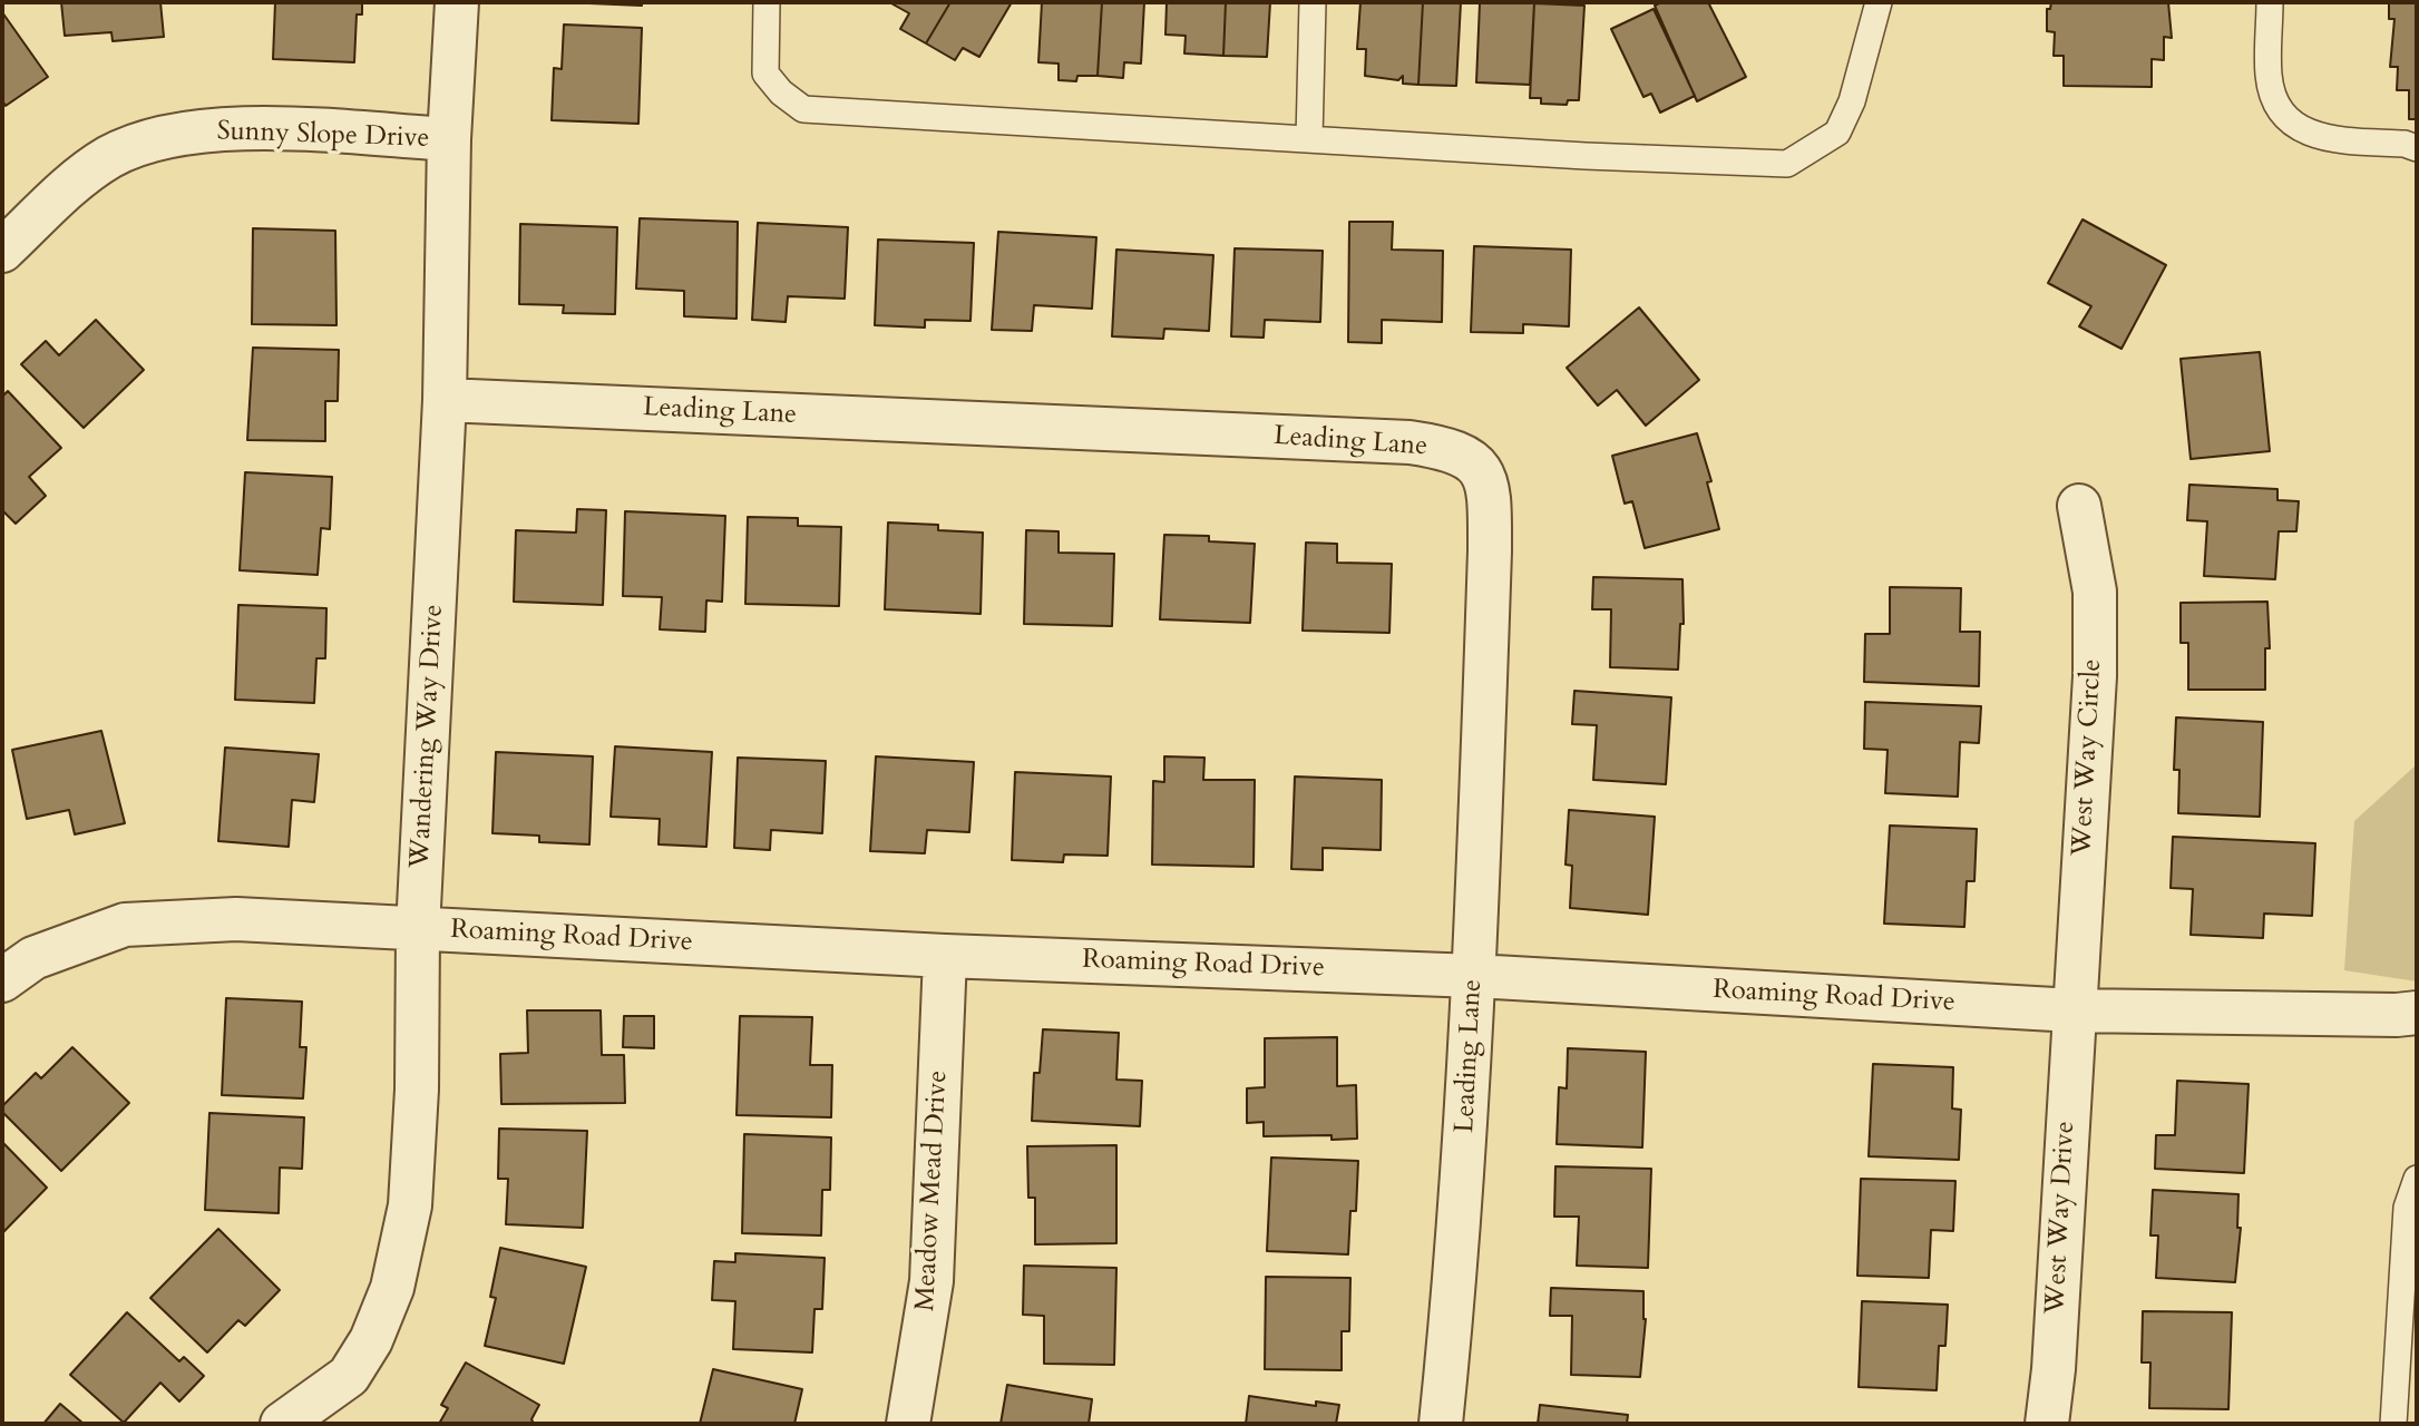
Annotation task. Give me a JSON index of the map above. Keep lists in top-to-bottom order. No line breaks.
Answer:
{"streets":{"street":["Sunny Slope Drive","Leading Lane","Wandering Way Drive","West Way Circle","Roaming Road Drive","Meadow Mead Drive","West Way Drive"]},"crossings":[["Sunny Slope Drive","Wandering Way Drive"],["Leading Lane","Wandering Way Drive"],["Leading Lane","Roaming Road Drive"],["Wandering Way Drive","Roaming Road Drive"],["West Way Circle","Roaming Road Drive"],["West Way Circle","West Way Drive"],["Roaming Road Drive","Meadow Mead Drive"],["Roaming Road Drive","West Way Drive"]]}
